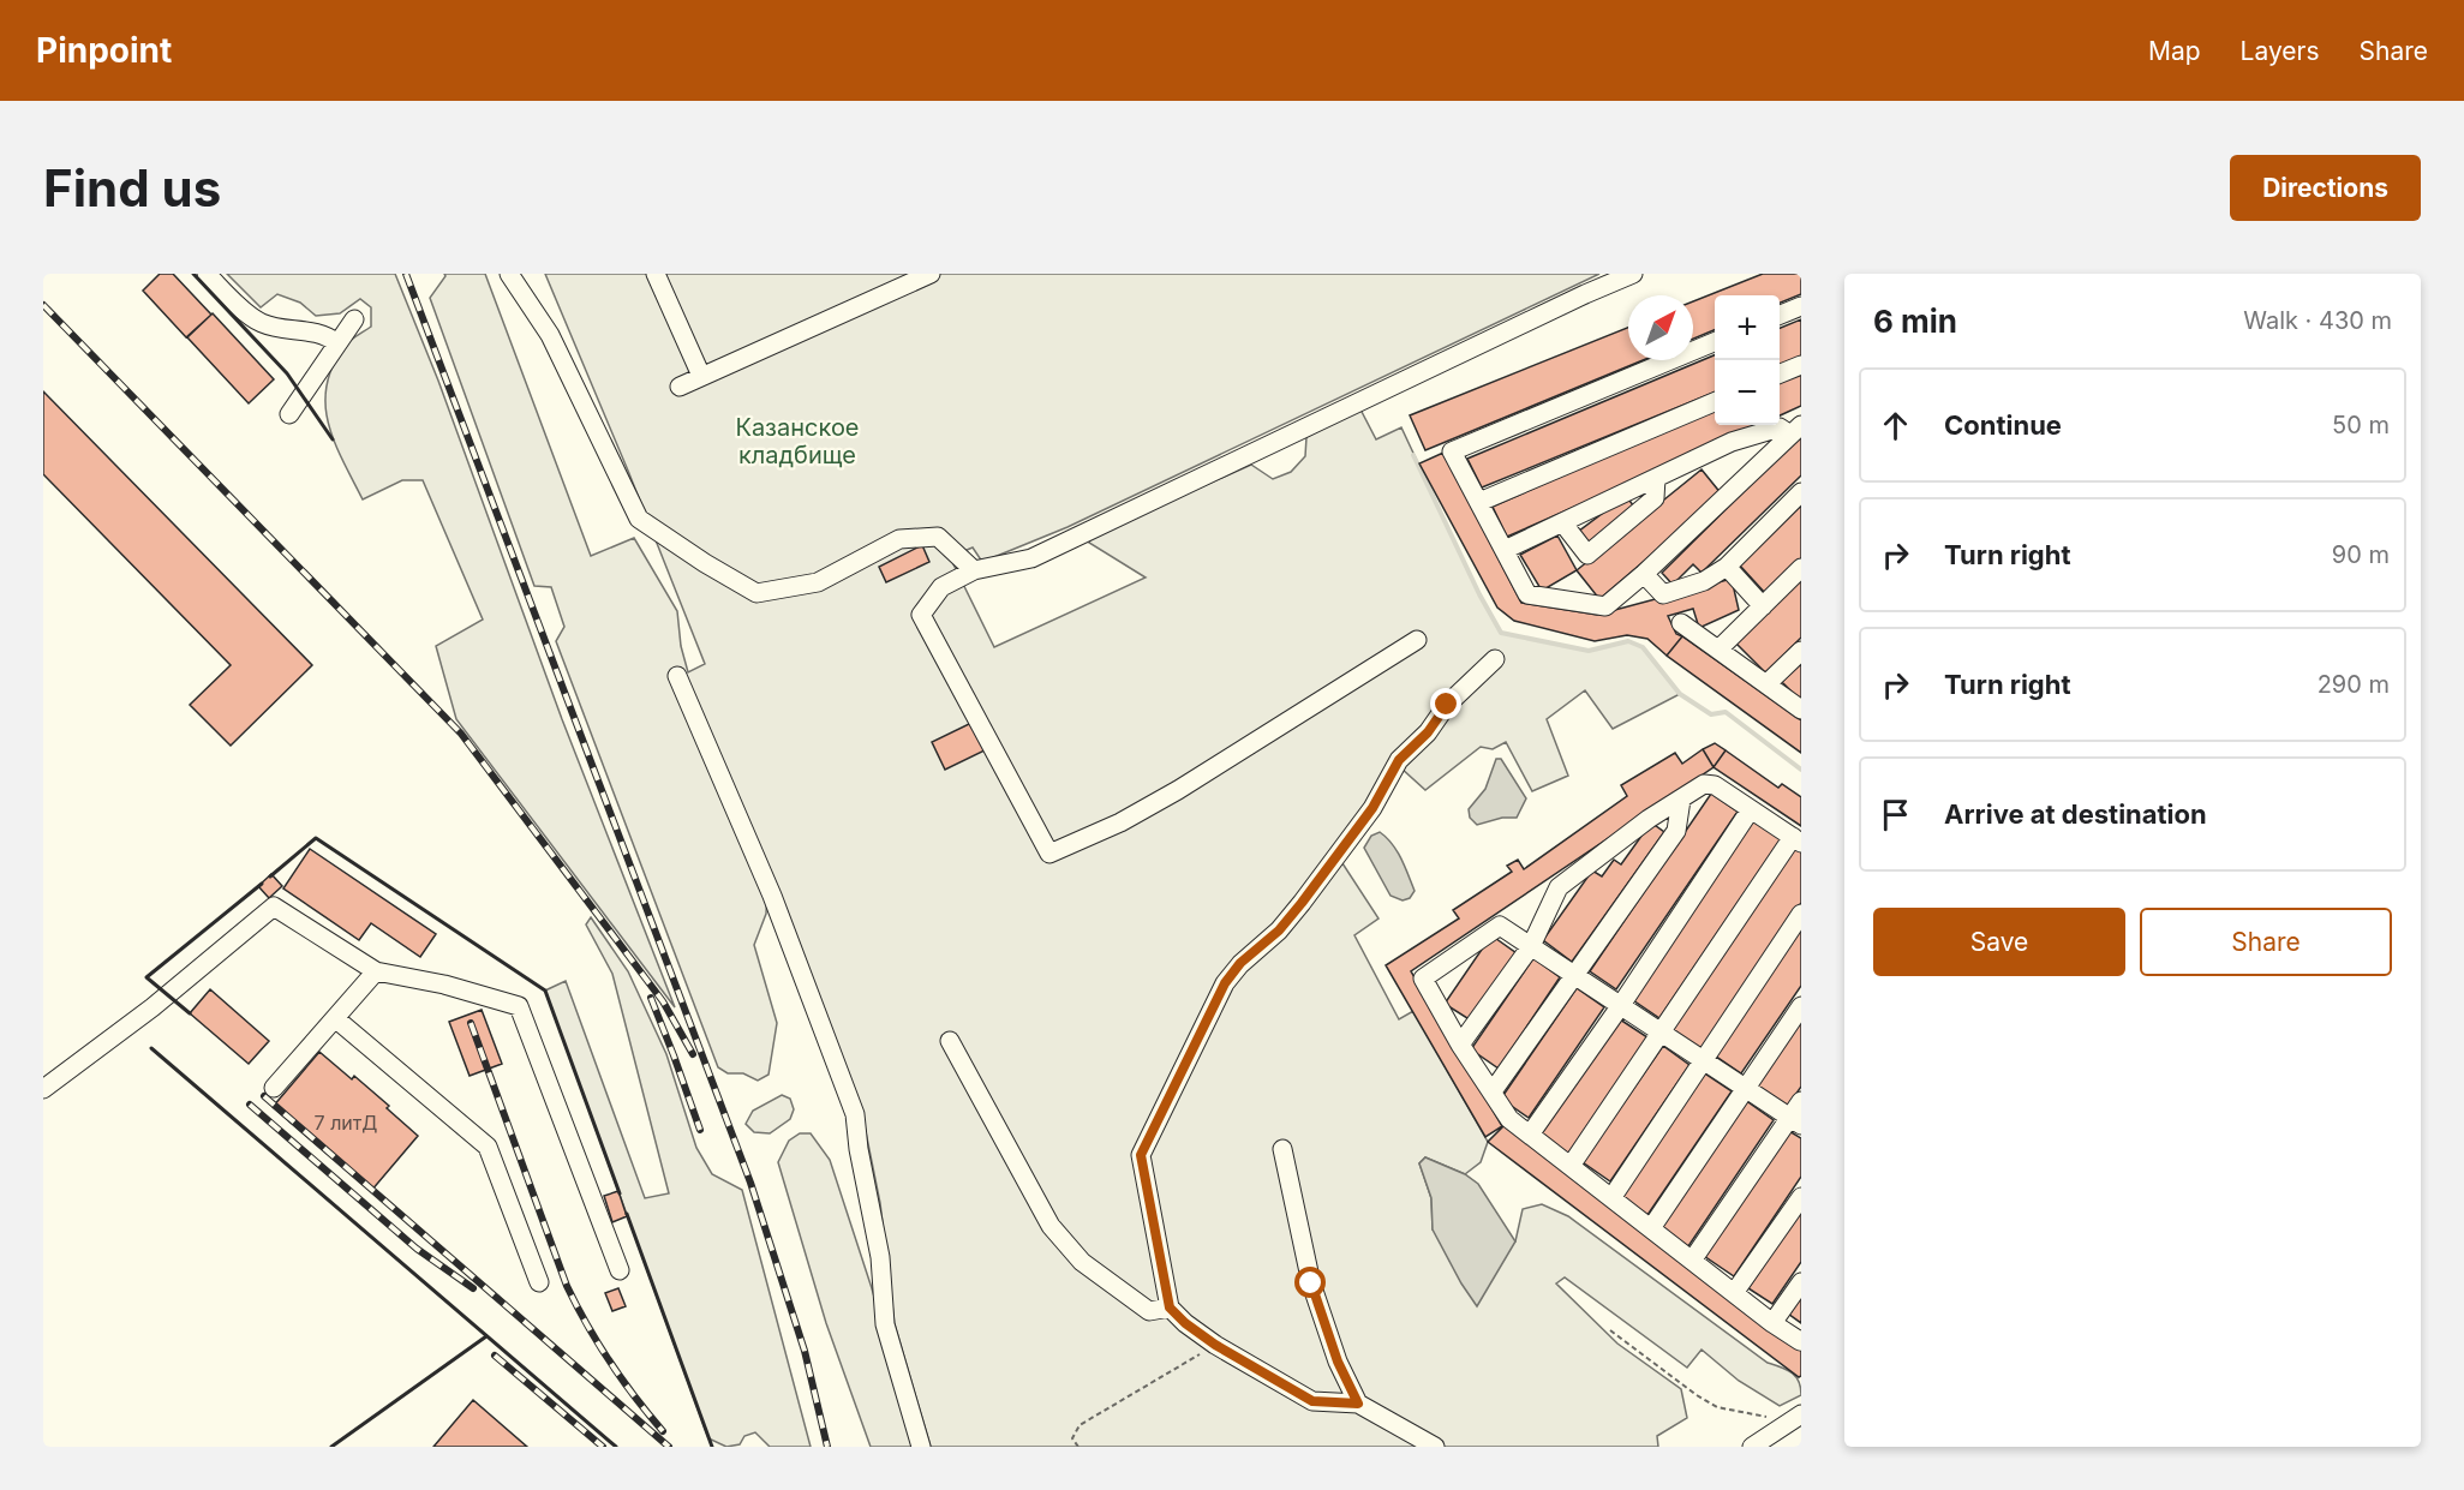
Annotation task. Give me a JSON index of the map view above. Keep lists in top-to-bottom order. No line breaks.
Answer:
{"parks":["Казанское кладбище"],"house_numbers":["7 литД"],"north":"top right","page":{"header":"Pinpoint","nav":["Map","Layers","Share"],"buttons":["Directions",["Save","Share"]],"title":"Find us","heading":["6 min","Walk · 430 m"],"map_buttons":["+","−"],"list":[["Continue","50 m"],["Turn right","90 m"],["Turn right","290 m"],"Arrive at destination"]}}
